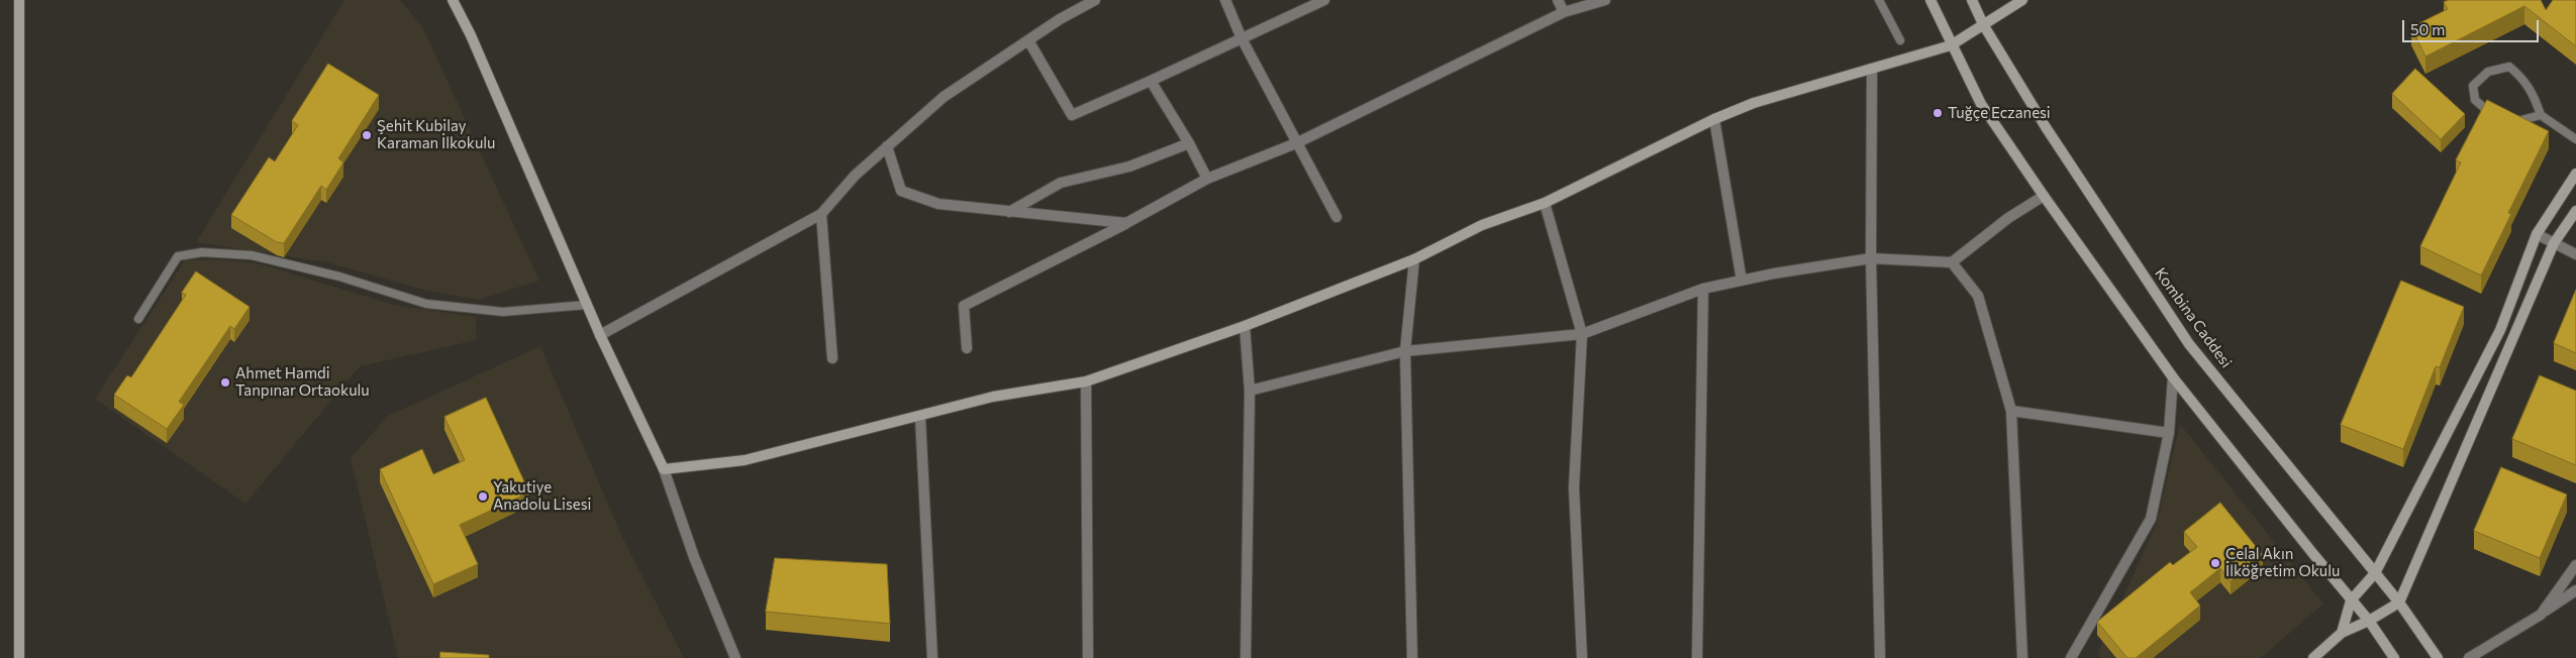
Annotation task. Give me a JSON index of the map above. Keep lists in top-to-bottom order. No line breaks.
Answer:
{"streets":{"street":["Kombina Caddesi"]},"places":["Tuğçe Eczanesi","Şehit Kubilay Karaman İlkokulu","Ahmet Hamdi Tanpınar Ortaokulu","Yakutiye Anadolu Lisesi","Celal Akın İlköğretim Okulu"],"scale_bar":"50 m"}
